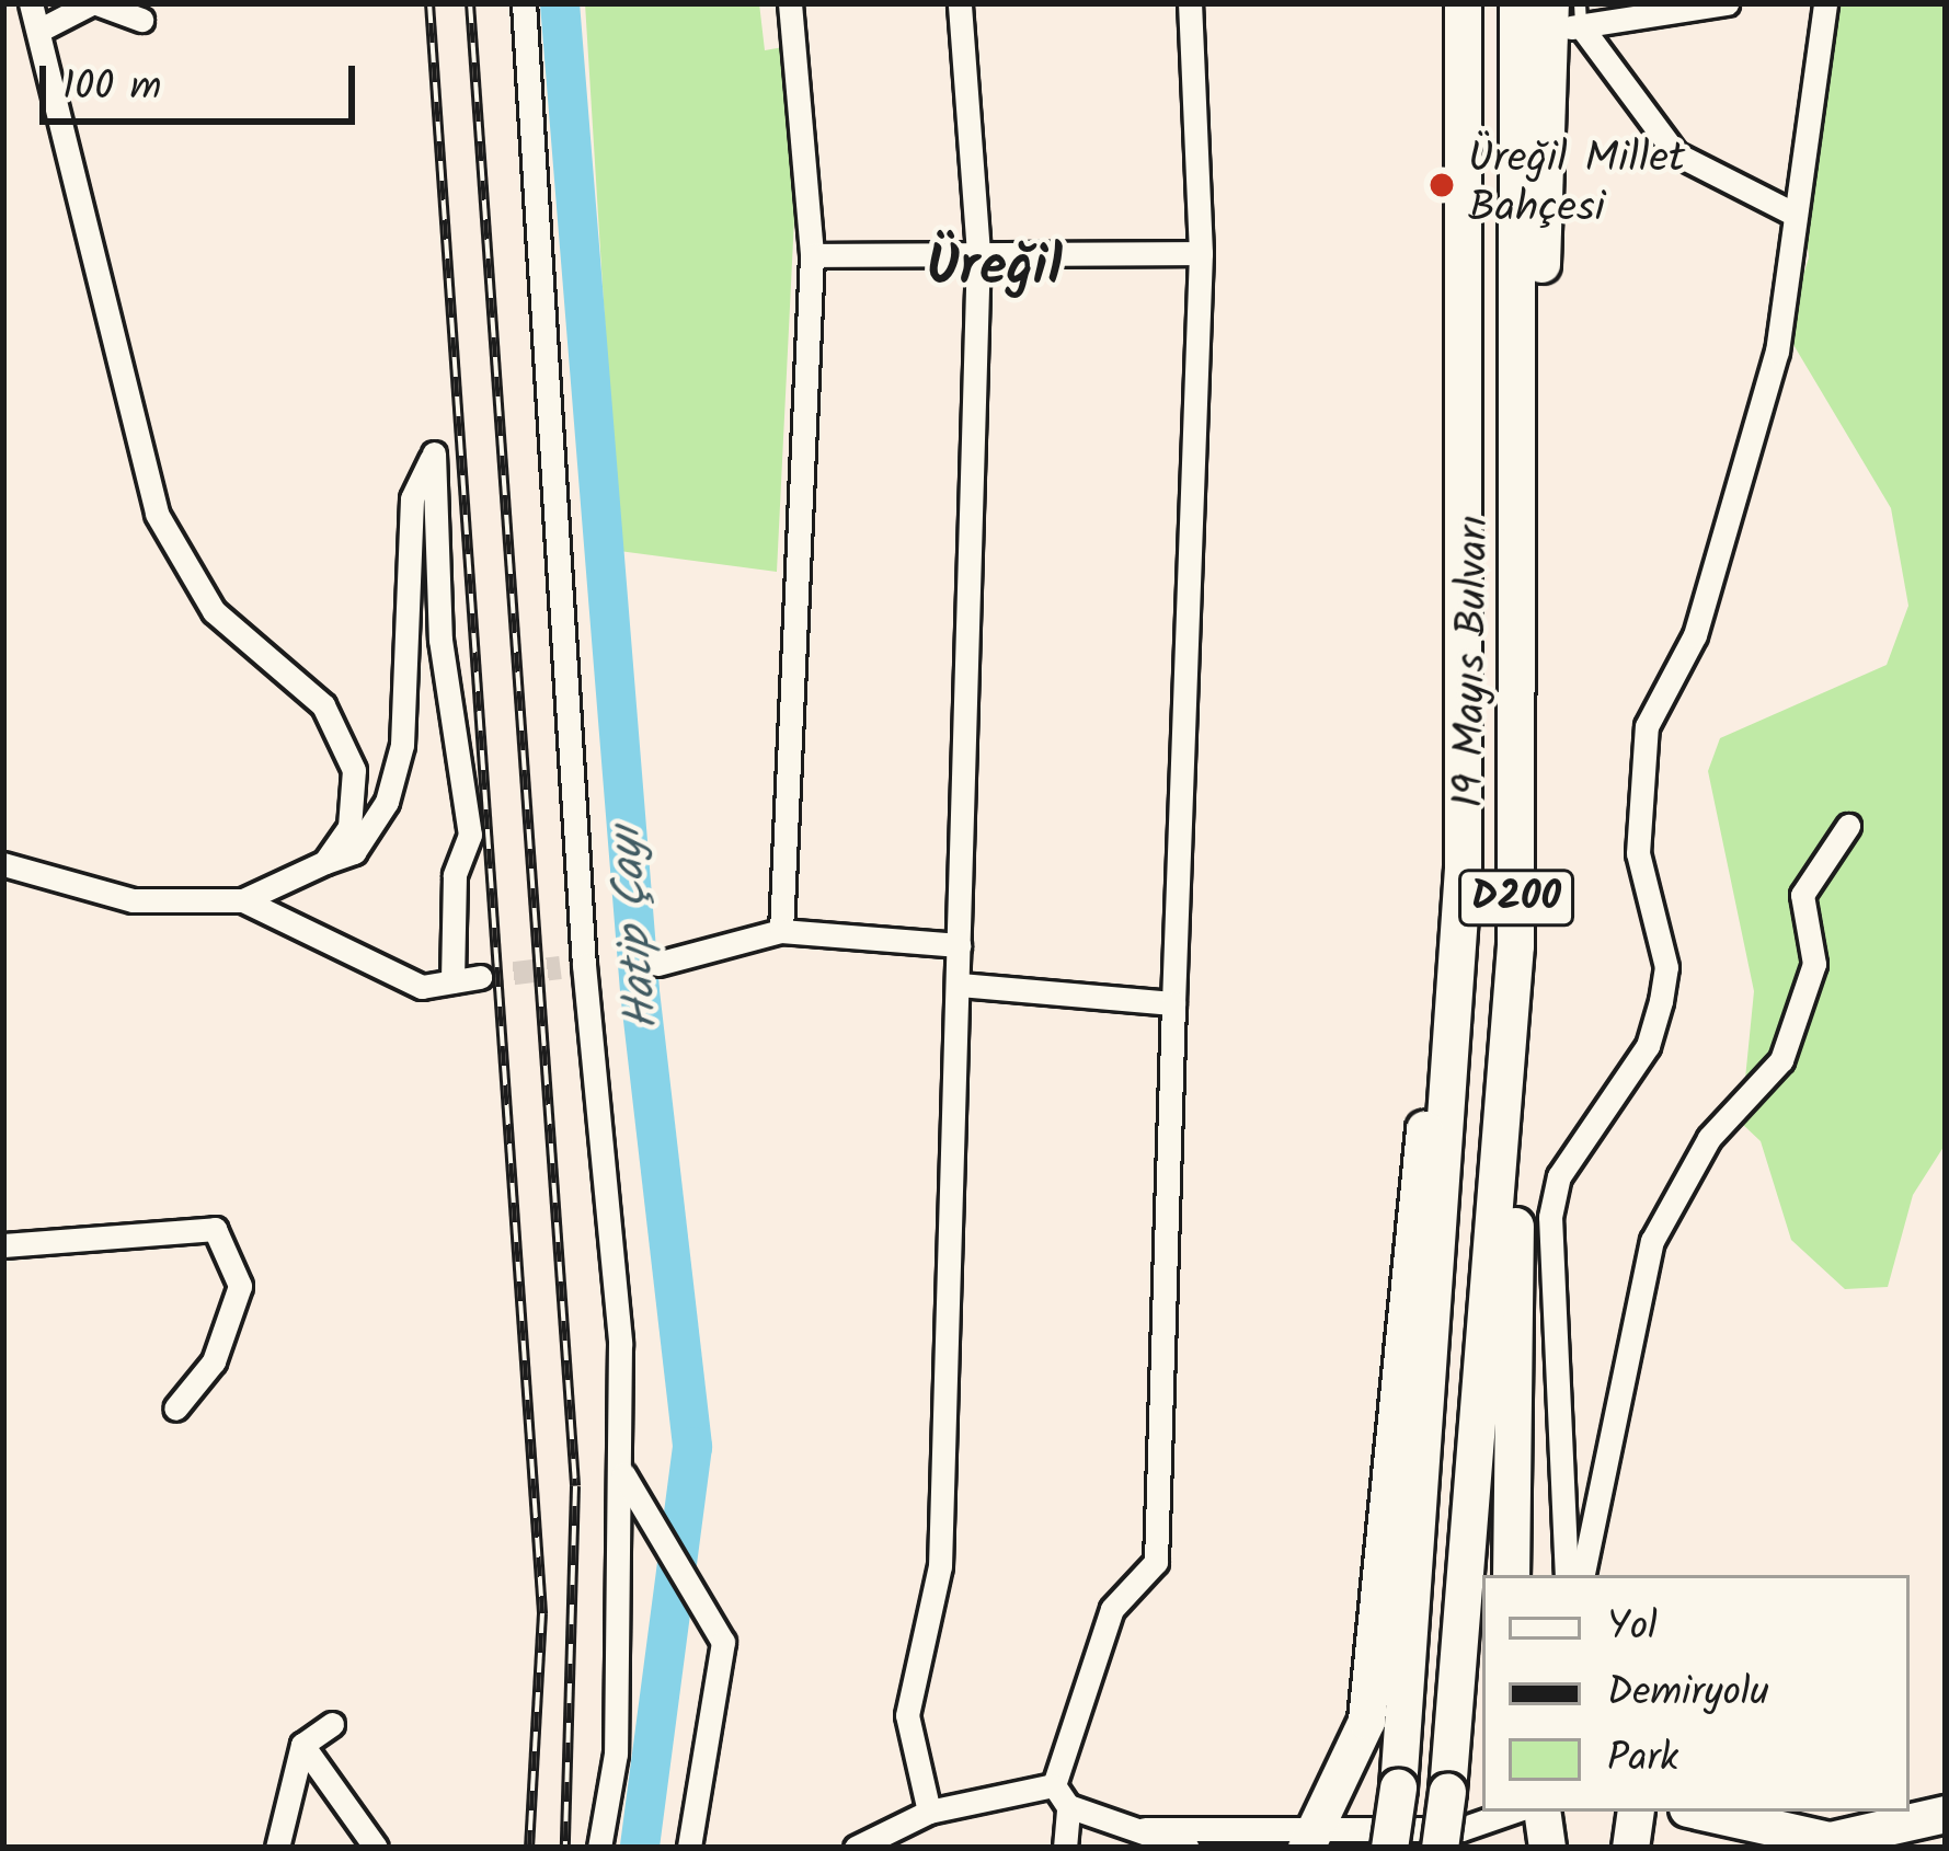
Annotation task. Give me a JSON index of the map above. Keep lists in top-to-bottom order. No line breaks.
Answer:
{"streets":{"main road":["19 Mayıs Bulvarı","D200"]},"districts":["Üreğil"],"water":["Hatip Çayı"],"places":["Üreğil Millet Bahçesi"],"legend":["Yol","Demiryolu","Park"],"scale_bar":"100 m"}
